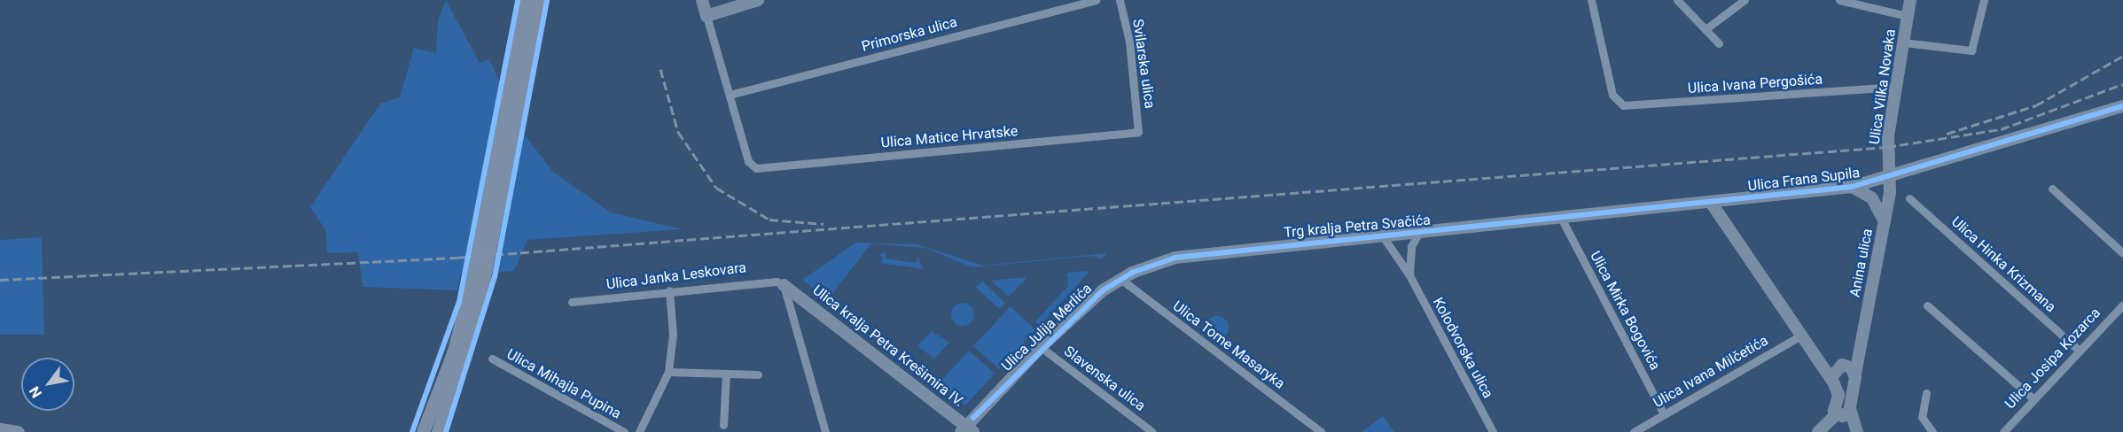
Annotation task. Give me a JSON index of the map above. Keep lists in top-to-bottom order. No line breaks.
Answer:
{"streets":{"main road":["Ulica Vilka Novaka","Ulica Frana Supila","Trg kralja Petra Svačića","Anina ulica","Ulica Julija Merlića","Ulica kralja Petra Krešimira IV."],"street":["Primorska ulica","Svilarska ulica","Ulica Ivana Pergošića","Ulica Matice Hrvatske","Ulica Hinka Krizmana","Ulica Janka Leskovara","Ulica Mirka Bogovića","Ulica Tome Masaryka","Kolodvorska ulica","Ulica Josipa Kozarca","Ulica Ivana Milčetića","Slavenska ulica","Ulica Mihajla Pupina"]},"crossings":[["Primorska ulica","Ulica Matice Hrvatske"],["Svilarska ulica","Ulica Matice Hrvatske"],["Ulica Ivana Pergošića","Ulica Vilka Novaka"],["Ulica Vilka Novaka","Ulica Frana Supila"],["Ulica Vilka Novaka","Anina ulica"],["Ulica Frana Supila","Trg kralja Petra Svačića"],["Ulica Frana Supila","Anina ulica"],["Ulica Frana Supila","Ulica Mirka Bogovića"],["Trg kralja Petra Svačića","Ulica Julija Merlića"],["Trg kralja Petra Svačića","Kolodvorska ulica"],["Ulica Hinka Krizmana","Ulica Josipa Kozarca"],["Ulica Janka Leskovara","Ulica kralja Petra Krešimira IV."],["Ulica Mirka Bogovića","Ulica Ivana Milčetića"],["Ulica Julija Merlića","Ulica Tome Masaryka"],["Ulica Julija Merlića","Ulica kralja Petra Krešimira IV."],["Ulica Julija Merlića","Slavenska ulica"]],"north":"bottom left"}
